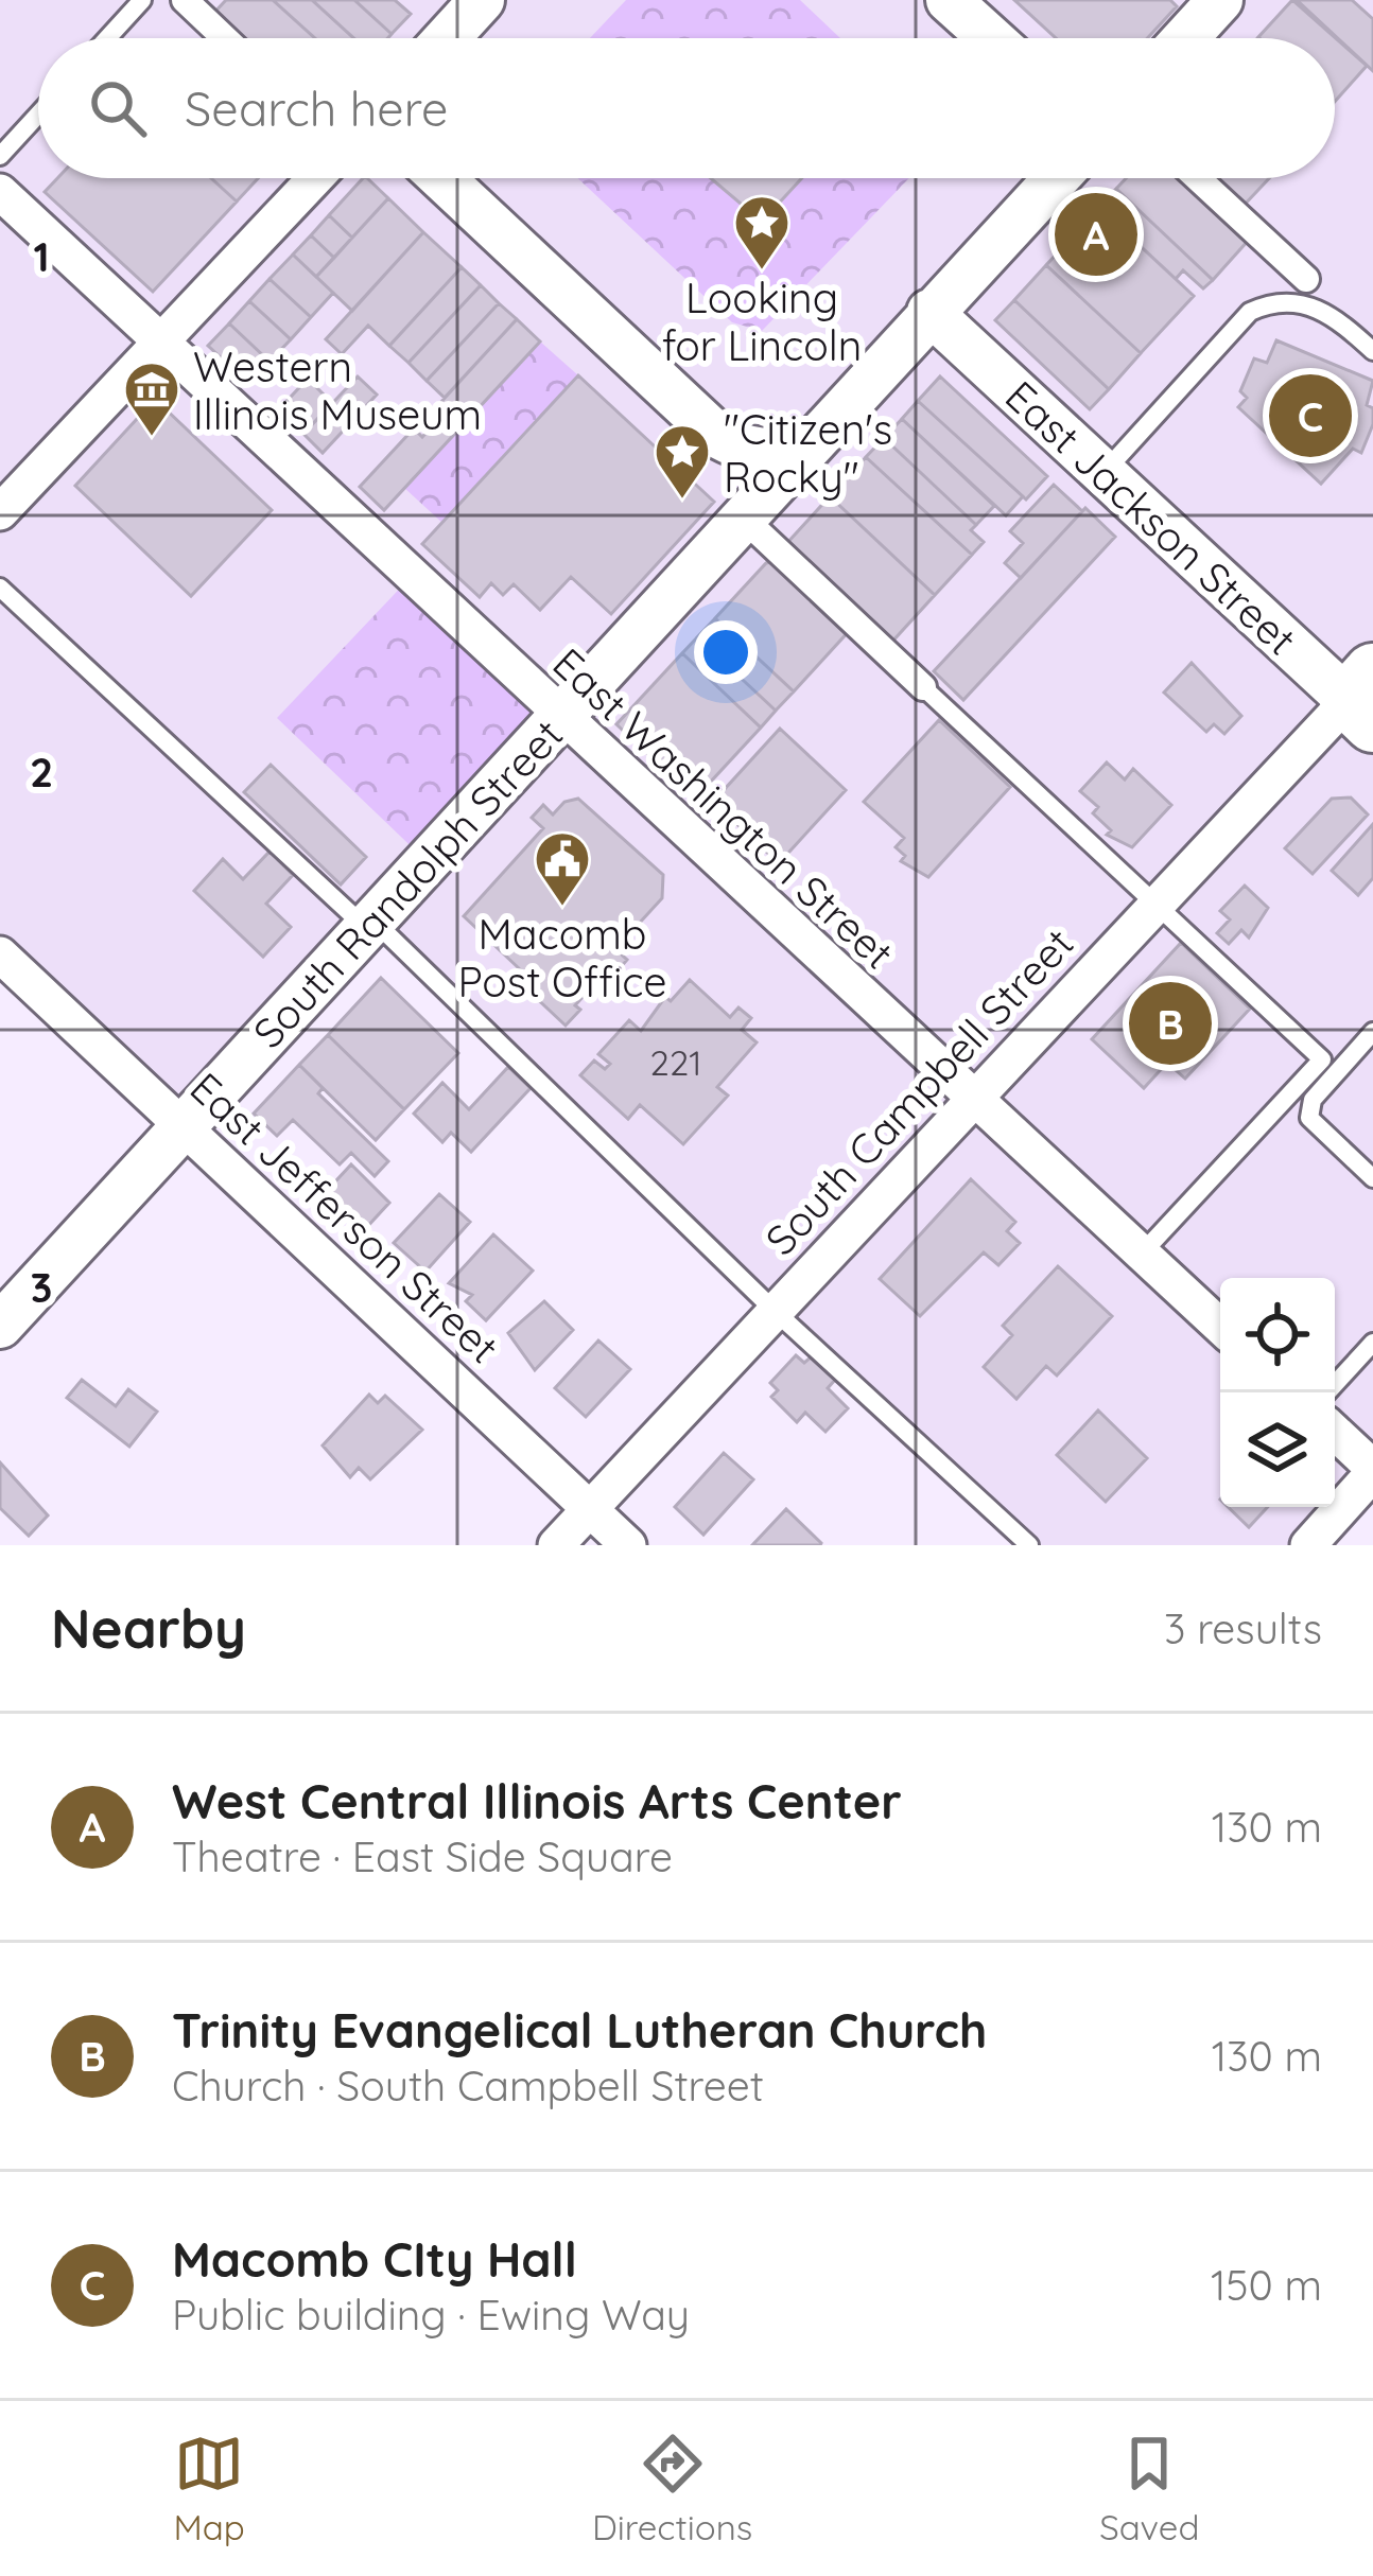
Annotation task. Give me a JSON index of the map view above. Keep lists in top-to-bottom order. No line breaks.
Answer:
{"streets":{"street":["East Jackson Street","East Washington Street","South Randolph Street","South Campbell Street","East Jefferson Street"]},"crossings":[["East Jackson Street","South Randolph Street"],["East Jackson Street","South Campbell Street"],["East Washington Street","South Randolph Street"],["East Washington Street","South Campbell Street"],["South Randolph Street","East Jefferson Street"],["South Campbell Street","East Jefferson Street"]],"places":{"place":["Looking for Lincoln","\"Citizen's Rocky\""],"museum":["Western Illinois Museum"],"public building":["Macomb Post Office"]},"house_numbers":["221"],"page":{"search":"Search here","pins":["A","C","B"],"heading":["Nearby","3 results"],"list":[{"mark":"A","name":"West Central Illinois Arts Center","note":"Theatre · East Side Square","value":"130 m"},{"mark":"B","name":"Trinity Evangelical Lutheran Church","note":"Church · South Campbell Street","value":"130 m"},{"mark":"C","name":"Macomb CIty Hall","note":"Public building · Ewing Way","value":"150 m"}],"nav":["Map","Directions","Saved"]},"grid":{"rows":["1","2","3"]}}
